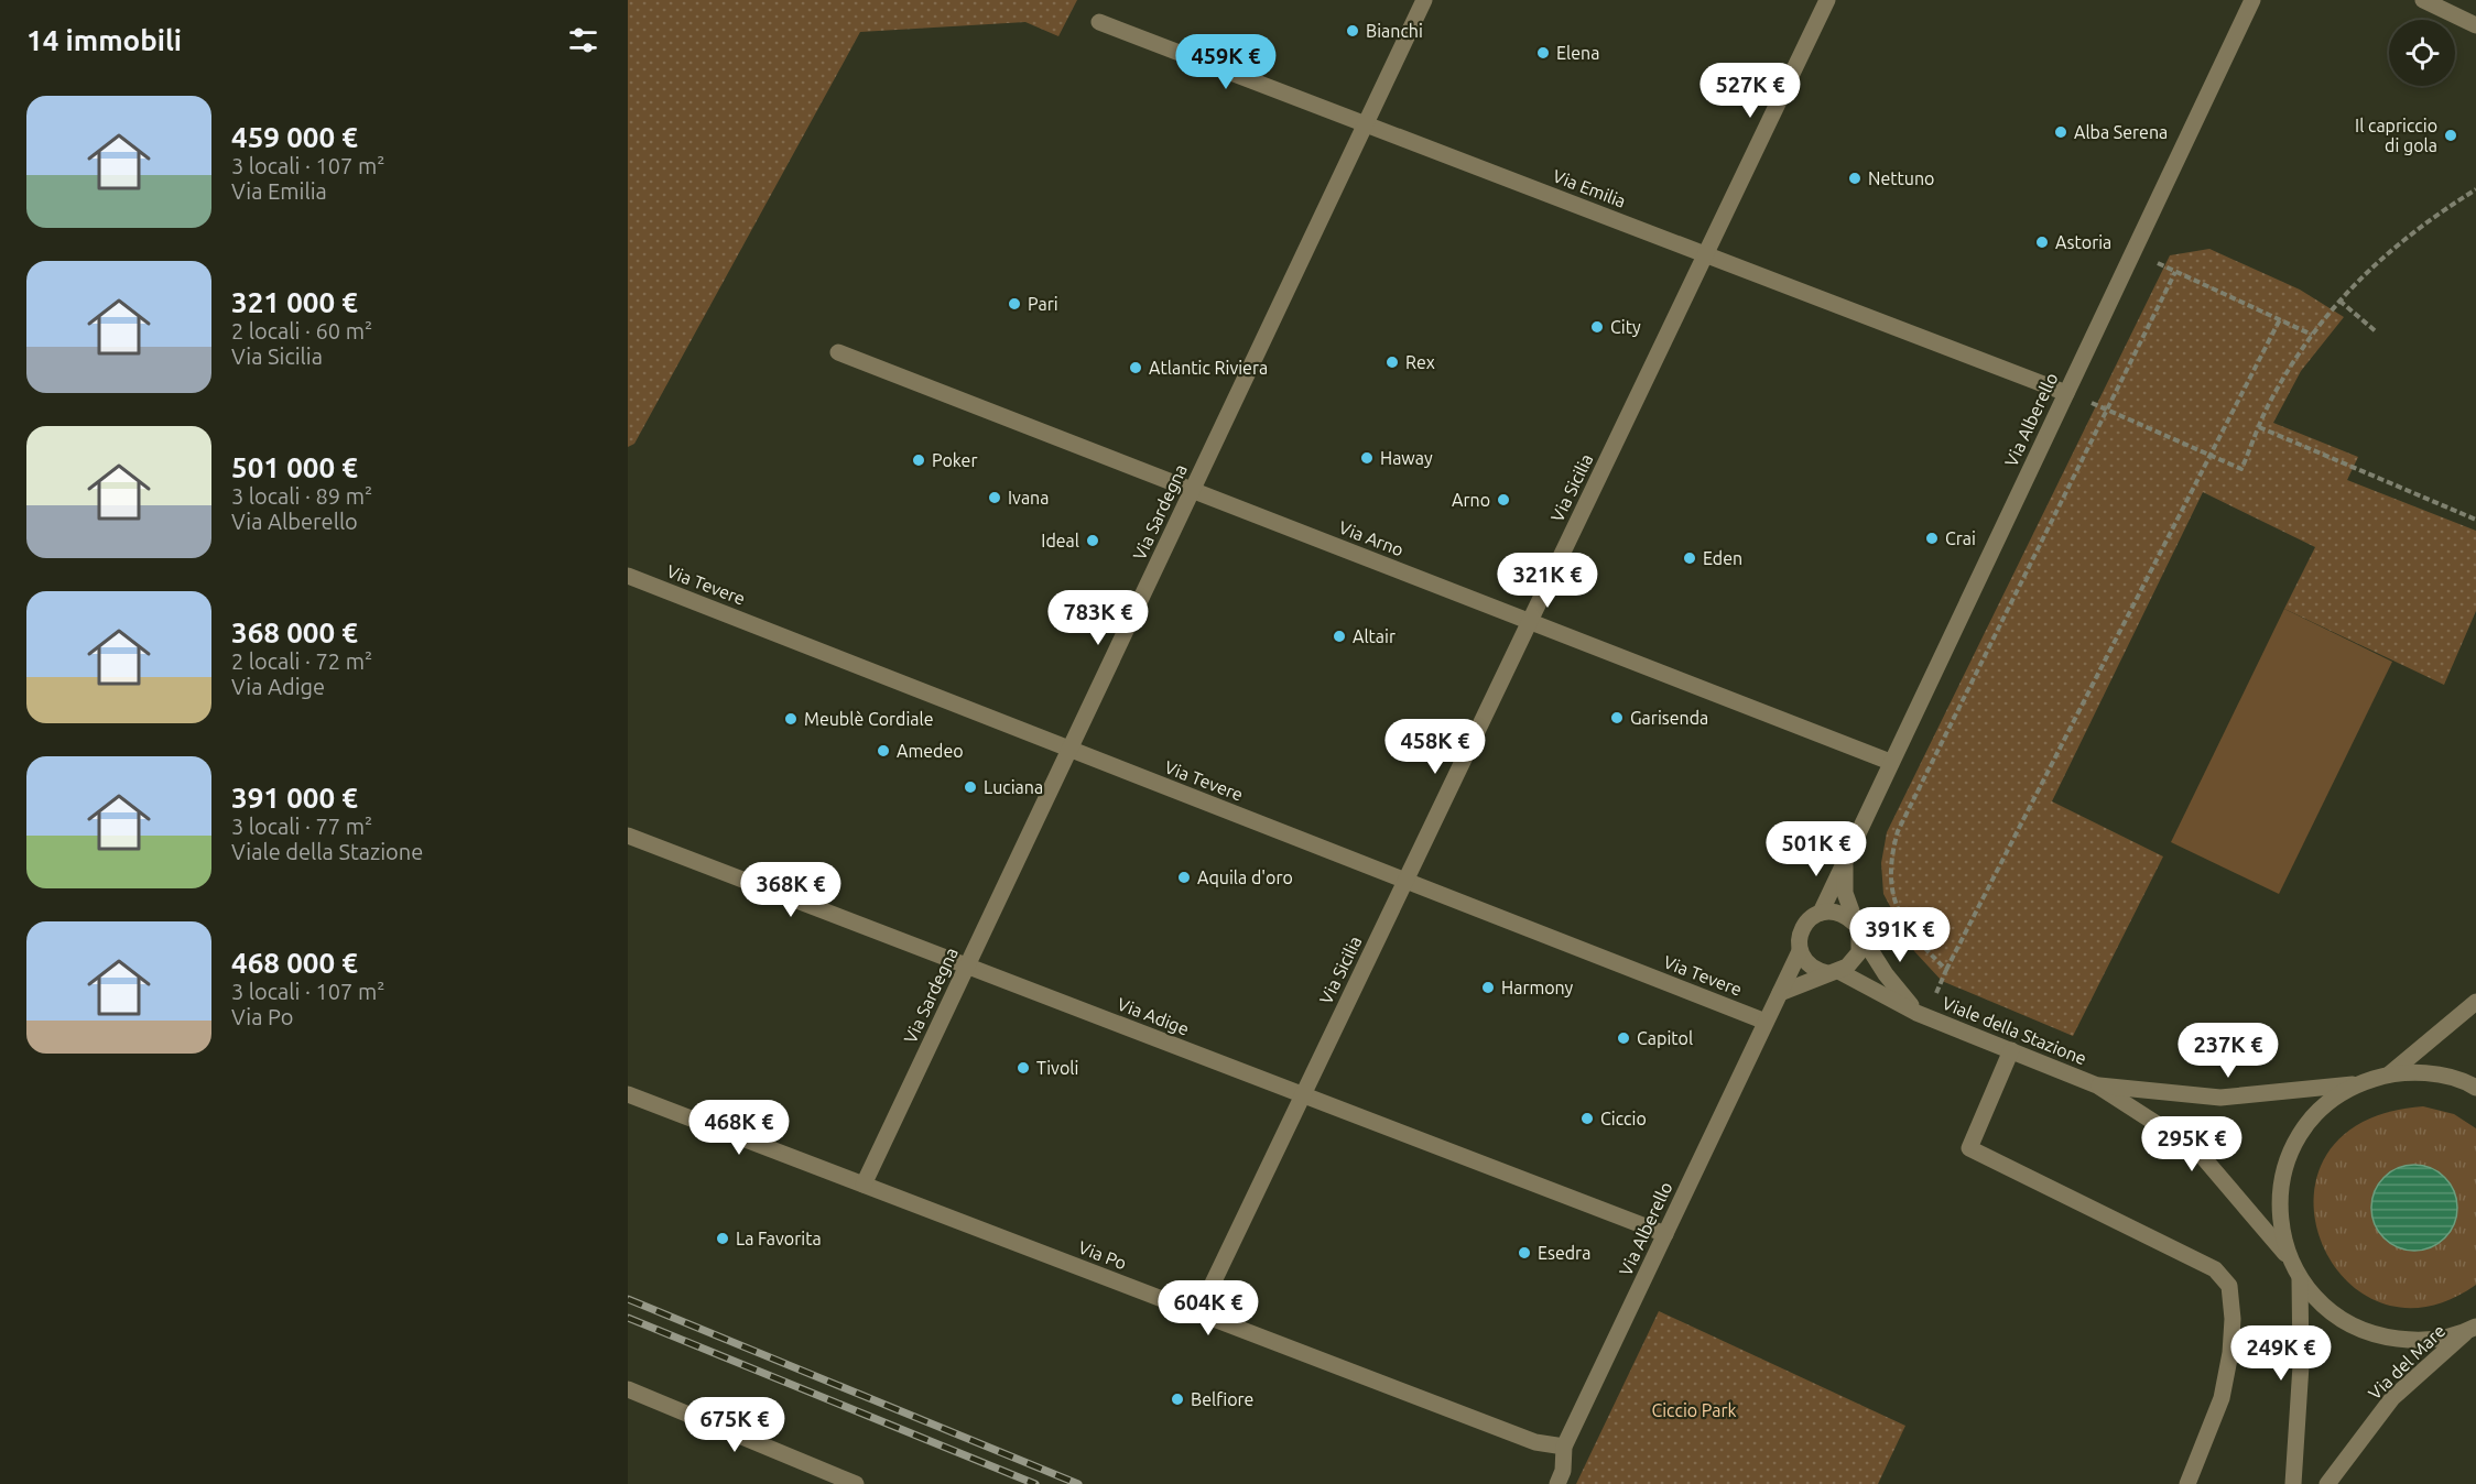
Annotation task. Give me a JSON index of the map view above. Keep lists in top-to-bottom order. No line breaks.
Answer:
{"streets":{"street":["Via Emilia","Via Alberello","Via Sicilia","Via Sardegna","Via Arno","Via Tevere","Via Adige","Viale della Stazione","Via Po","Via del Mare"]},"crossings":[["Via Emilia","Via Alberello"],["Via Emilia","Via Sicilia"],["Via Emilia","Via Sardegna"],["Via Alberello","Via Arno"],["Via Alberello","Via Tevere"],["Via Alberello","Via Adige"],["Via Alberello","Viale della Stazione"],["Via Alberello","Via Po"],["Via Sicilia","Via Arno"],["Via Sicilia","Via Tevere"],["Via Sicilia","Via Adige"],["Via Sicilia","Via Po"],["Via Sardegna","Via Arno"],["Via Sardegna","Via Tevere"],["Via Sardegna","Via Adige"],["Via Sardegna","Via Po"]],"parks":["Ciccio Park"],"places":["Bianchi","Elena","Alba Serena","Il capriccio di gola","Nettuno","Astoria","Pari","City","Rex","Atlantic Riviera","Haway","Poker","Ivana","Arno","Crai","Ideal","Eden","Altair","Garisenda","Meublè Cordiale","Amedeo","Luciana","Aquila d'oro","Harmony","Capitol","Tivoli","Ciccio","La Favorita","Esedra","Belfiore"],"page":{"heading":"14 immobili","price":["459K €","527K €","321K €","783K €","458K €","501K €","368K €","391K €","237K €","468K €","295K €","604K €","249K €","675K €"],"list":[{"name":"459 000 €","note":"3 locali · 107 m² · Via Emilia"},{"name":"321 000 €","note":"2 locali · 60 m² · Via Sicilia"},{"name":"501 000 €","note":"3 locali · 89 m² · Via Alberello"},{"name":"368 000 €","note":"2 locali · 72 m² · Via Adige"},{"name":"391 000 €","note":"3 locali · 77 m² · Viale della Stazione"},{"name":"468 000 €","note":"3 locali · 107 m² · Via Po"}]}}
